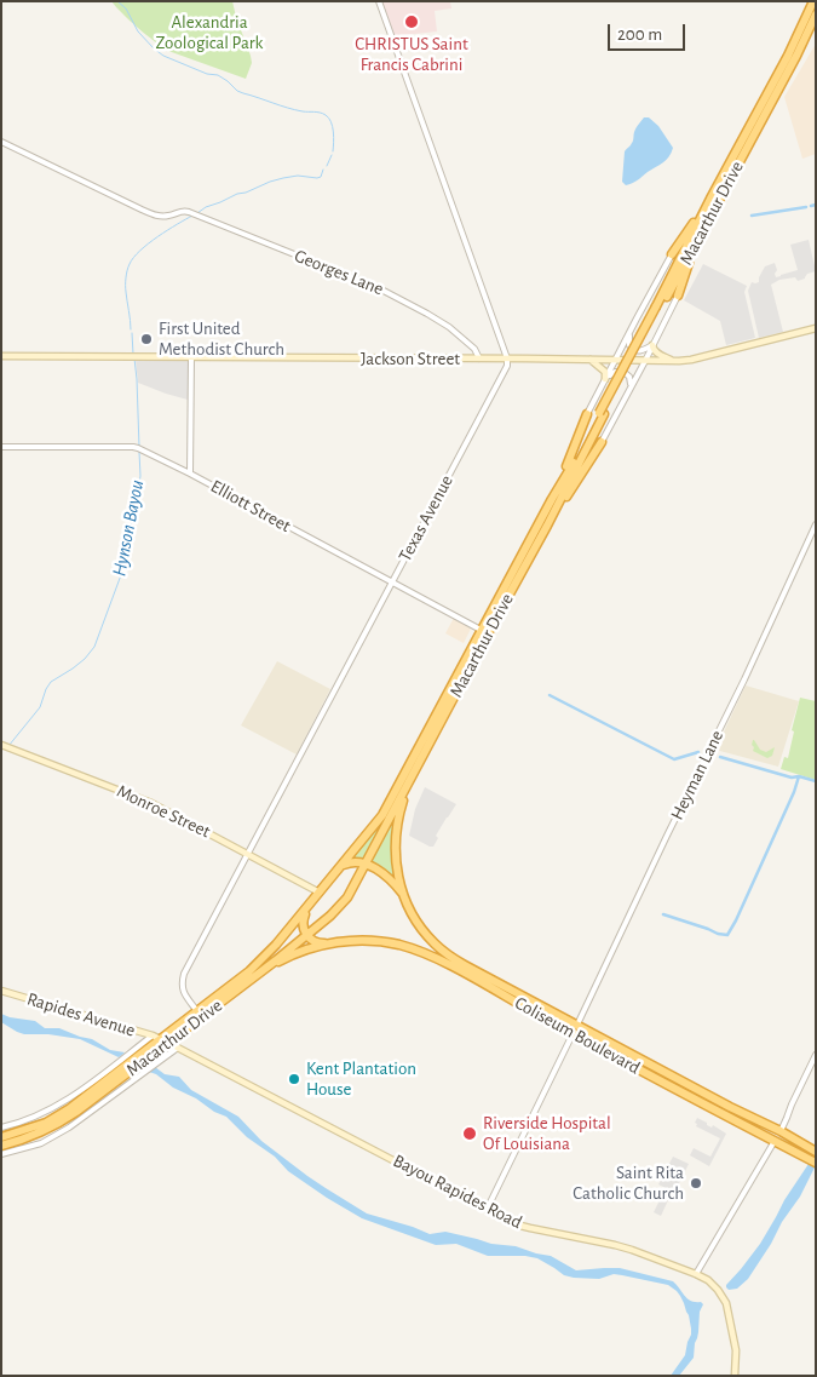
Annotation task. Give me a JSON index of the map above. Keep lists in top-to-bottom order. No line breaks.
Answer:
{"streets":{"highway":["Macarthur Drive","Coliseum Boulevard"],"main road":["Jackson Street","Monroe Street","Rapides Avenue","Bayou Rapides Road"],"street":["Georges Lane","Elliott Street","Texas Avenue","Heyman Lane"]},"crossings":[["Macarthur Drive","Jackson Street"],["Macarthur Drive","Elliott Street"],["Macarthur Drive","Texas Avenue"],["Macarthur Drive","Monroe Street"],["Macarthur Drive","Rapides Avenue"],["Macarthur Drive","Bayou Rapides Road"],["Georges Lane","Jackson Street"],["Jackson Street","Texas Avenue"],["Elliott Street","Texas Avenue"],["Texas Avenue","Monroe Street"],["Heyman Lane","Coliseum Boulevard"],["Rapides Avenue","Bayou Rapides Road"]],"water":["Hynson Bayou"],"parks":["Alexandria Zoological Park"],"places":["CHRISTUS Saint Francis Cabrini","First United Methodist Church","Kent Plantation House","Riverside Hospital Of Louisiana","Saint Rita Catholic Church"],"scale_bar":"200 m"}
